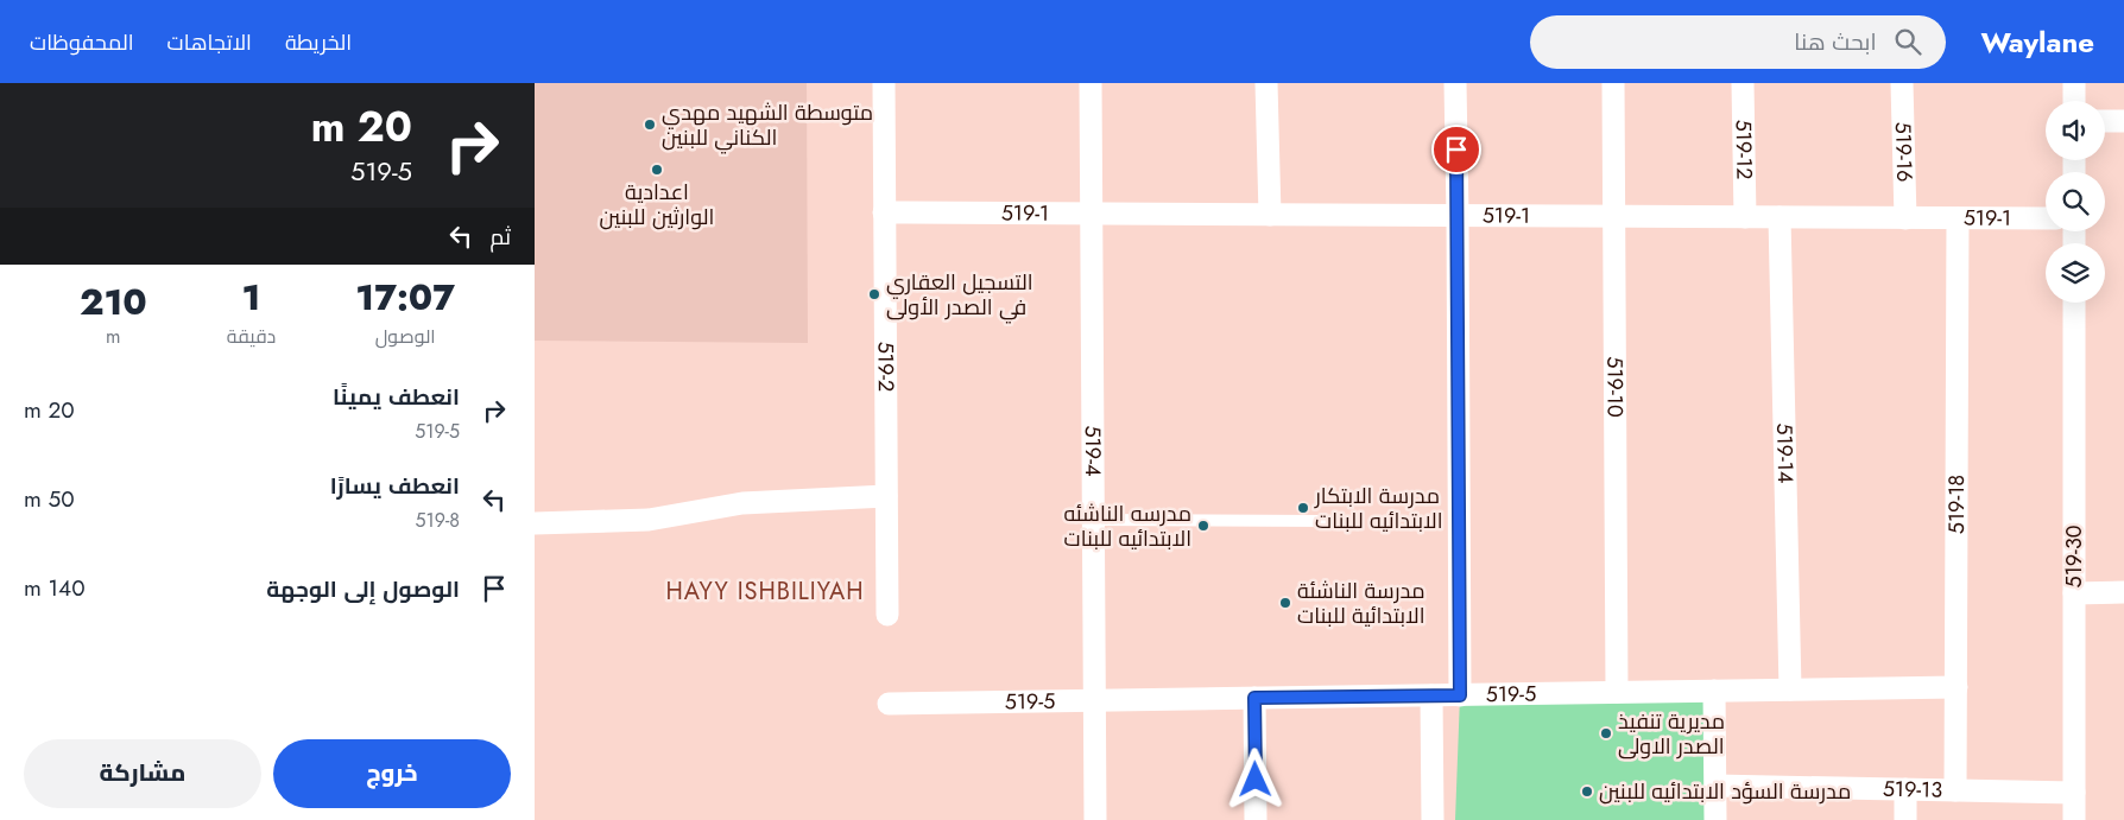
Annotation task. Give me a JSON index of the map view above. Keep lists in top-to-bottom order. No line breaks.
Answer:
{"streets":{"street":["519-12","519-16","519-1","519-2","519-10","519-4","519-14","519-18","519-30","519-5","519-13"]},"crossings":[["519-12","519-1"],["519-16","519-1"],["519-1","519-2"],["519-1","519-10"],["519-1","519-4"],["519-1","519-14"],["519-1","519-18"],["519-10","519-5"],["519-4","519-5"],["519-14","519-5"],["519-18","519-5"],["519-18","519-13"],["519-30","519-13"]],"districts":["HAYY ISHBILIYAH"],"places":["متوسطة الشهيد مهدي الكناني للبنين","اعدادية الوارثين للبنين","التسجيل العقاري في الصدر الأولى","مدرسة الابتكار الابتدائيه للبنات","مدرسه الناشئه الابتدائيه للبنات","مدرسة الناشئة الابتدائية للبنات","مديرية تنفيذ الصدر الاولى","مدرسة السؤد الابتدائيه للبنين"],"page":{"header":"Waylane","search":"ابحث هنا","nav":["الخريطة","الاتجاهات","المحفوظات"],"turn":["20 m","519-5"],"then":"ثم","eta":["17:07","الوصول","1","دقيقة","210","m"],"list":[{"name":"انعطف يمينًا","note":"519-5","value":"20 m"},{"name":"انعطف يسارًا","note":"519-8","value":"50 m"},{"name":"الوصول إلى الوجهة","value":"140 m"}],"buttons":["خروج","مشاركة"]}}
